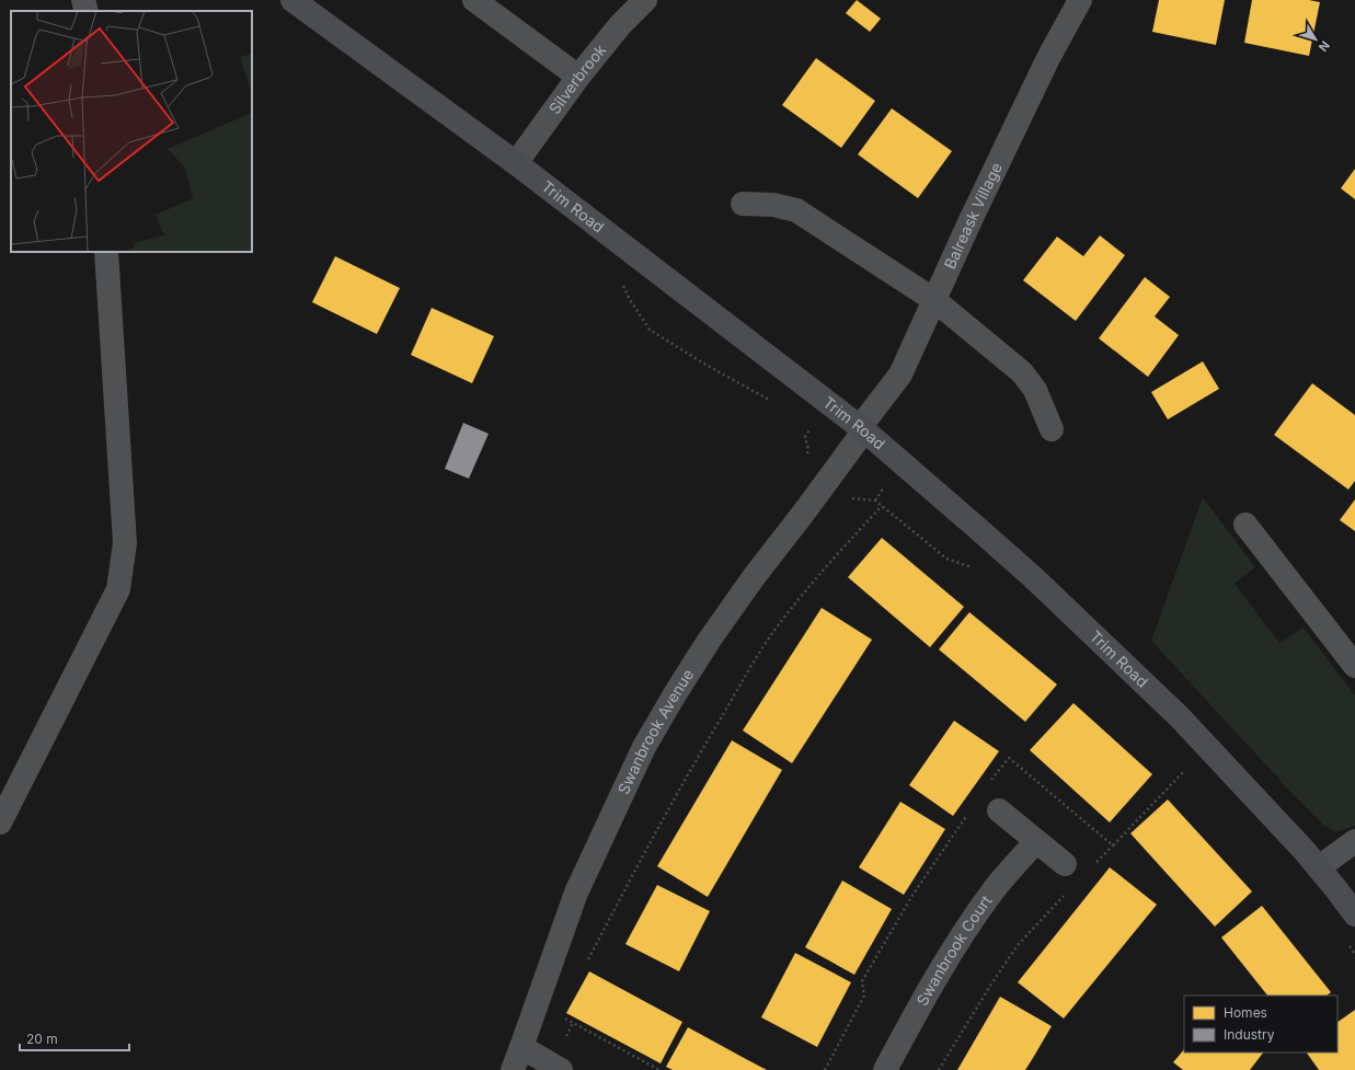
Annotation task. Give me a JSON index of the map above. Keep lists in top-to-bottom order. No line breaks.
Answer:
{"streets":{"main road":["Trim Road"],"street":["Silverbrook","Balreask Village","Swanbrook Avenue","Swanbrook Court"]},"crossings":[["Silverbrook","Trim Road"],["Trim Road","Balreask Village"],["Trim Road","Swanbrook Avenue"],["Balreask Village","Swanbrook Avenue"]],"legend":["Homes","Industry"],"scale_bar":"20 m","north":"bottom right"}
